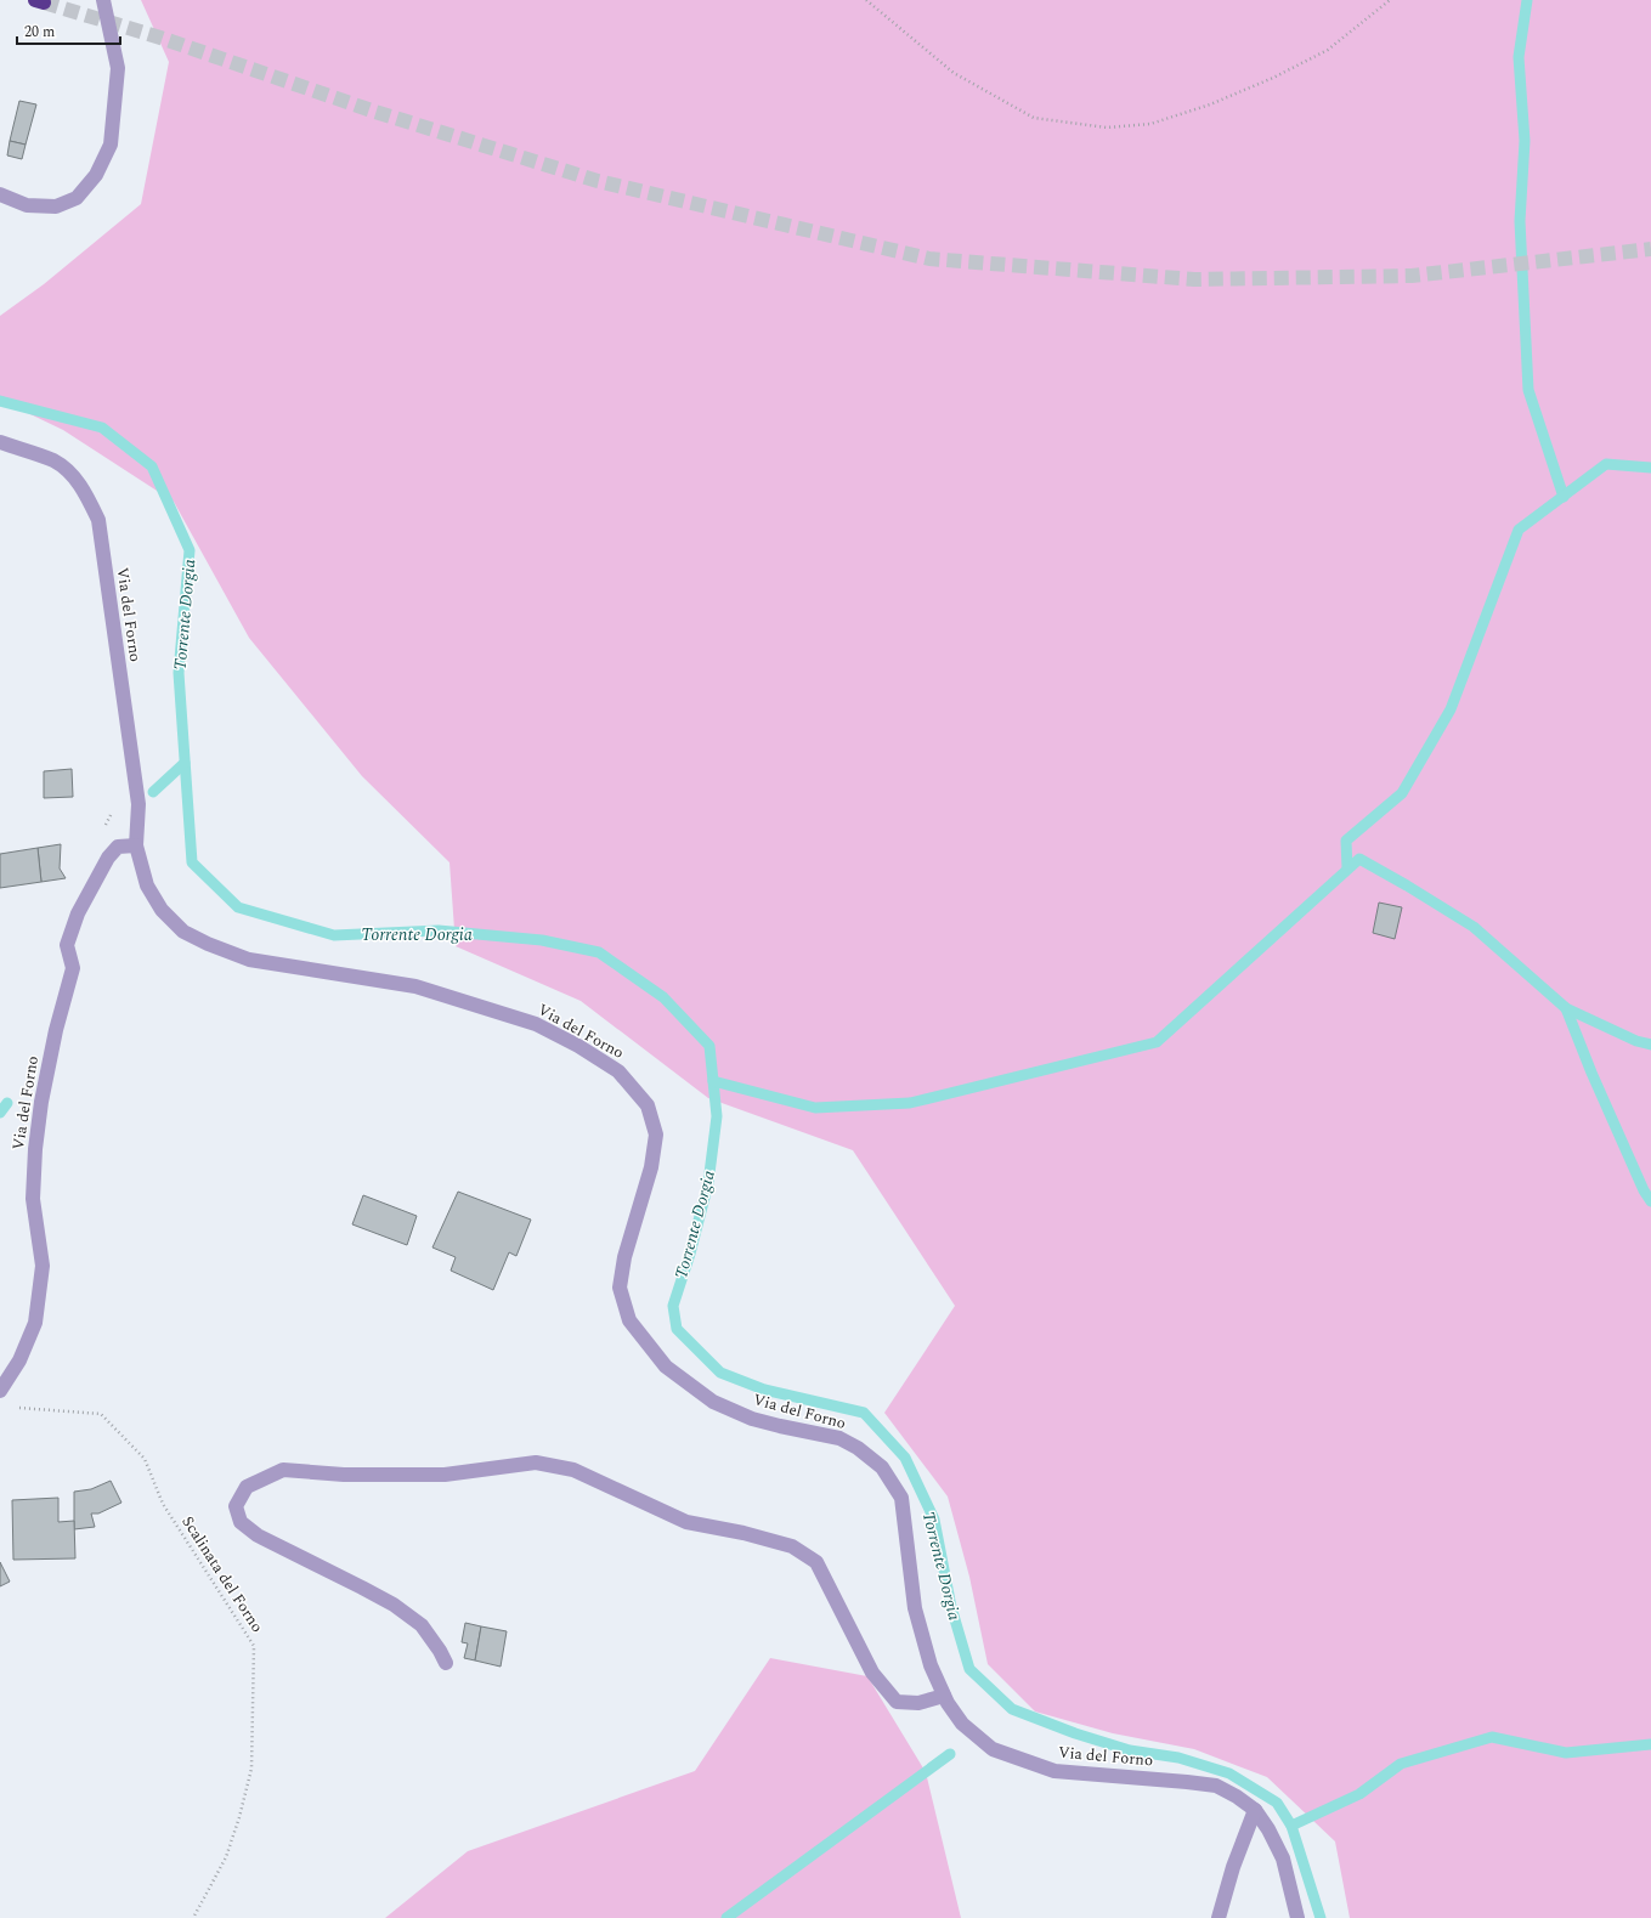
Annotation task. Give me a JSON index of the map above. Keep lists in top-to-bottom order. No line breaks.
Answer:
{"streets":{"street":["Via del Forno"],"path":["Scalinata del Forno"]},"water":["Torrente Dorgia"],"scale_bar":"20 m"}
